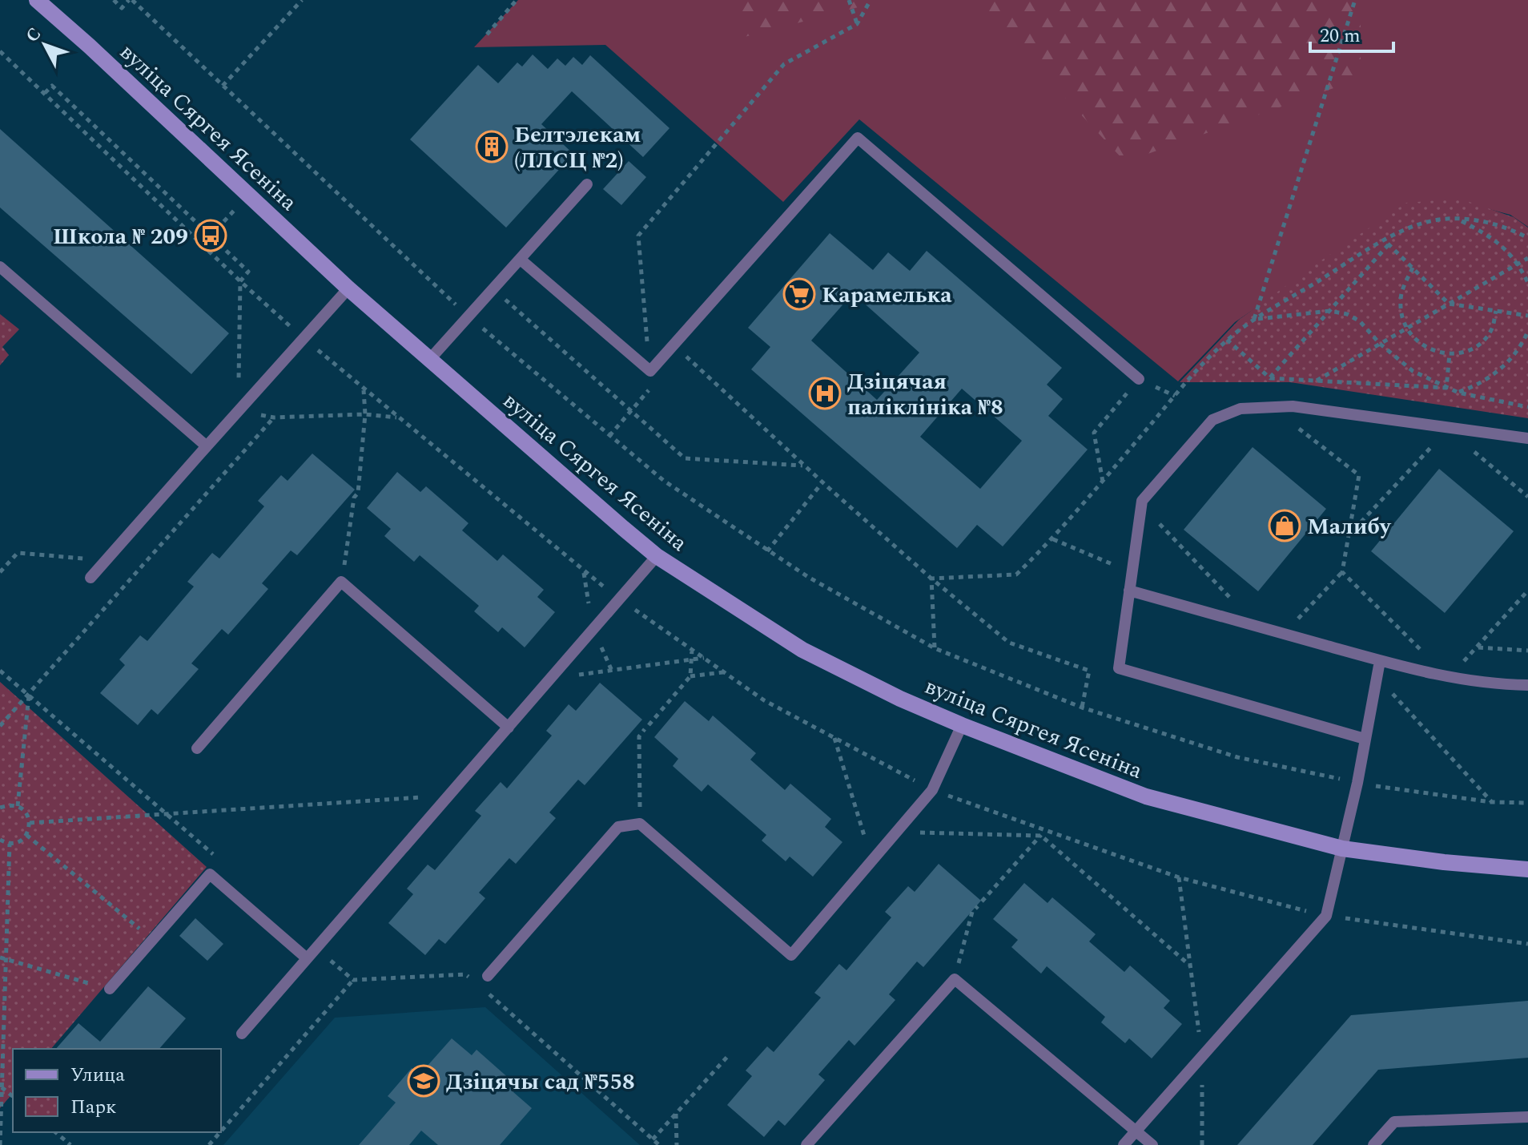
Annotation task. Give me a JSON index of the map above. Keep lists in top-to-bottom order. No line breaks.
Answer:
{"streets":{"main road":["вуліца Сяргея Ясеніна"]},"places":{"building":["Белтэлекам (ЛЛСЦ №2)"],"bus stop":["Школа № 209"],"supermarket":["Карамелька"],"hospital":["Дзіцячая паліклініка №8"],"shop":["Малибу"],"school or university":["Дзіцячы сад №558"]},"legend":["Улица","Парк"],"scale_bar":"20 m","north":"top left"}
